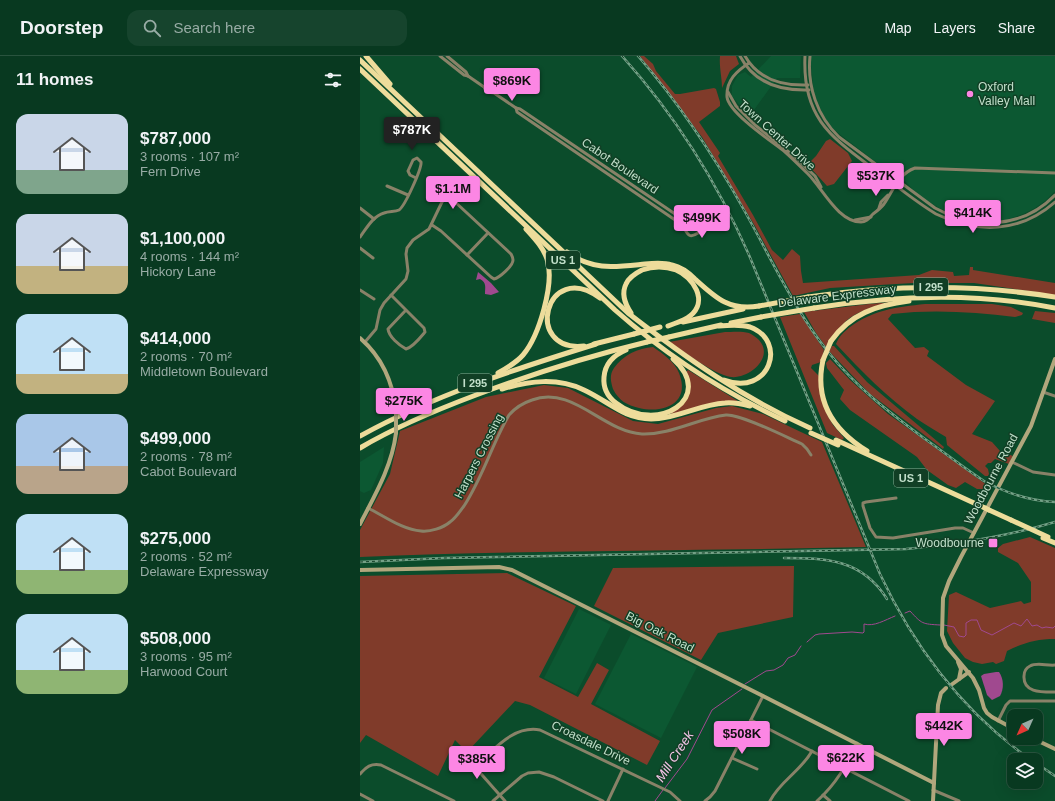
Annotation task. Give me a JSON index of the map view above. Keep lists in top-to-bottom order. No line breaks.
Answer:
{"streets":{"highway":["US 1","I 295","Delaware Expressway"],"street":["Town Center Drive","Cabot Boulevard","Harpers Crossing","Woodbourne Road","Big Oak Road","Croasdale Drive"]},"crossings":[["I 295","Delaware Expressway"]],"water":["Mill Creek"],"places":{"other":["Oxford Valley Mall"],"transit":["Woodbourne"]},"north":"bottom left","page":{"header":"Doorstep","search":"Search here","nav":["Map","Layers","Share"],"heading":"11 homes","price":["$869K","$787K","$537K","$1.1M","$414K","$499K","$275K","$442K","$508K","$622K","$385K"],"list":[{"name":"$787,000","note":"3 rooms · 107 m² · Fern Drive"},{"name":"$1,100,000","note":"4 rooms · 144 m² · Hickory Lane"},{"name":"$414,000","note":"2 rooms · 70 m² · Middletown Boulevard"},{"name":"$499,000","note":"2 rooms · 78 m² · Cabot Boulevard"},{"name":"$275,000","note":"2 rooms · 52 m² · Delaware Expressway"},{"name":"$508,000","note":"3 rooms · 95 m² · Harwood Court"}]}}
